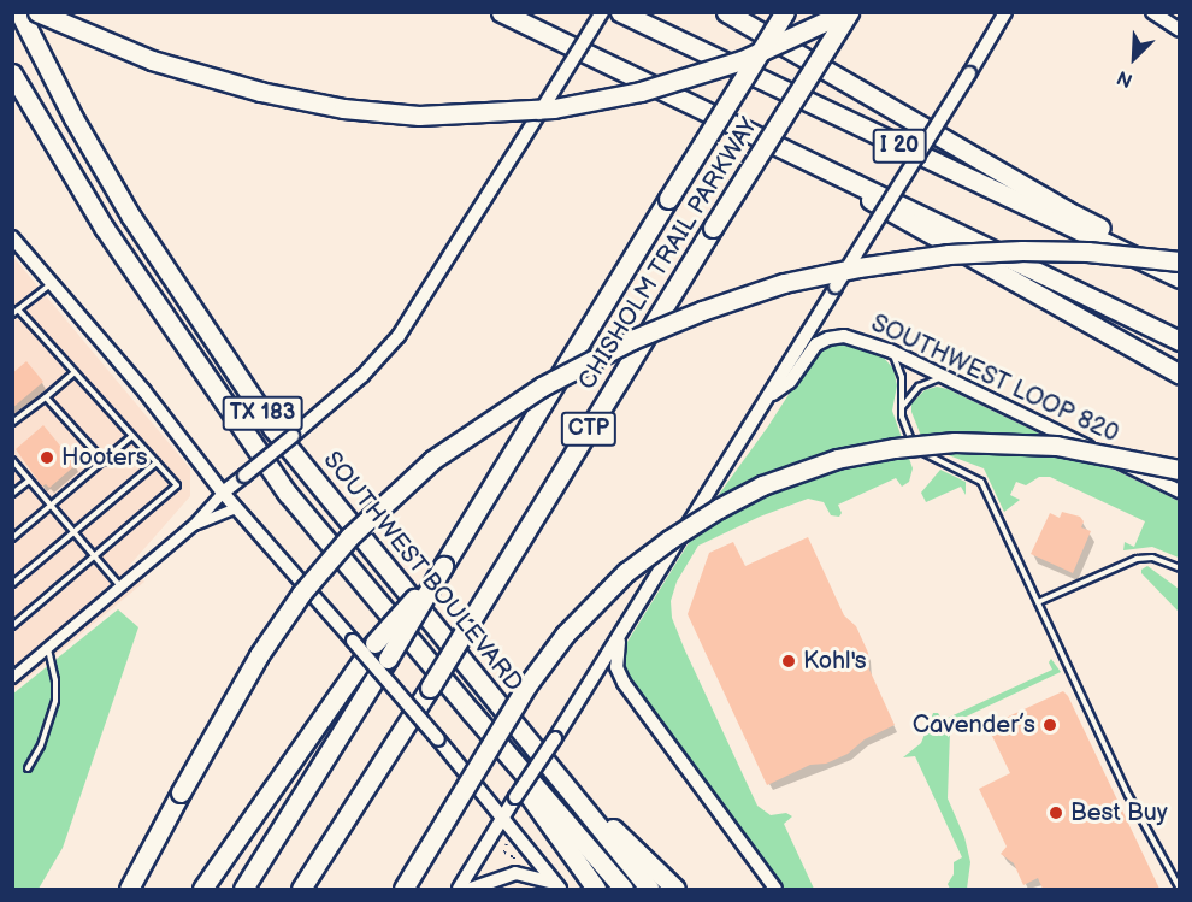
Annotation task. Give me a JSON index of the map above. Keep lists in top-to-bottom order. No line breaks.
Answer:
{"streets":{"highway":["I 20","CHISHOLM TRAIL PARKWAY","TX 183","CTP","SOUTHWEST BOULEVARD"],"main road":["SOUTHWEST LOOP 820"]},"places":["Hooters","Kohl's","Cavender’s","Best Buy"],"north":"bottom left"}
